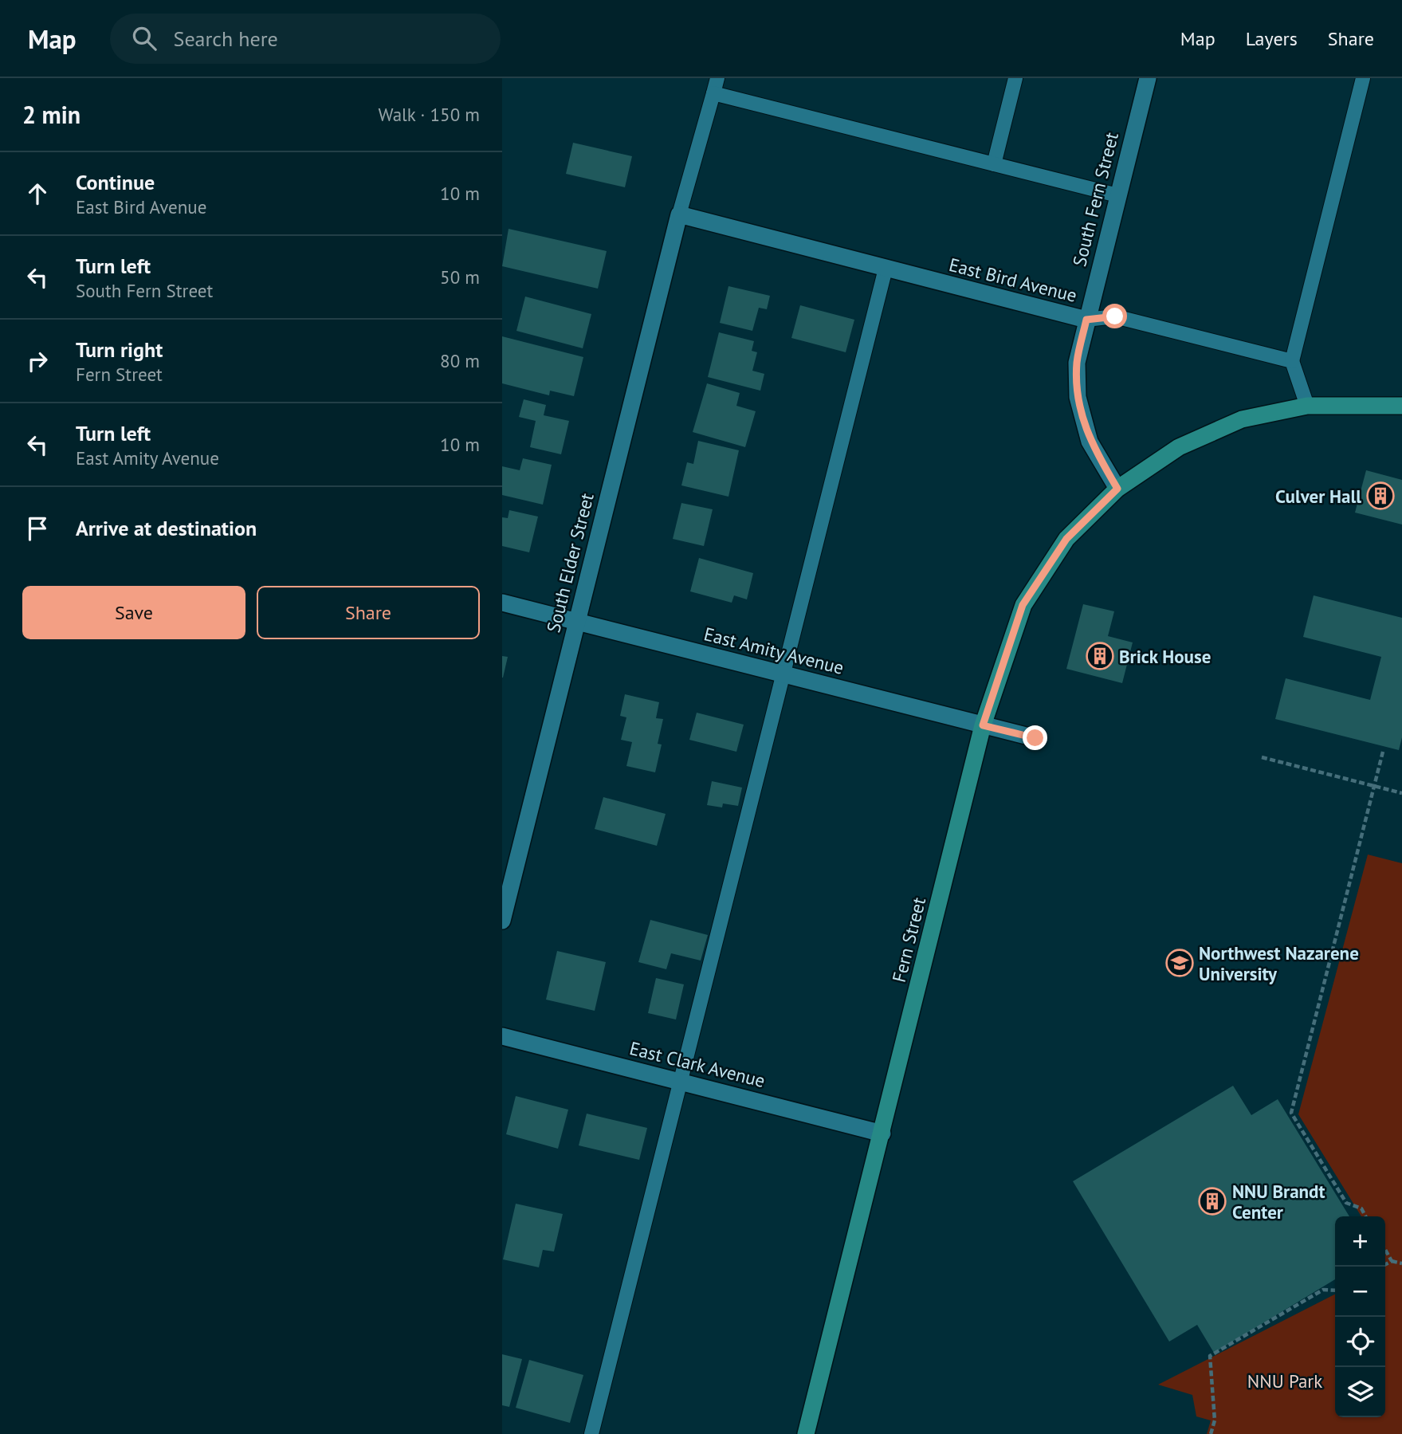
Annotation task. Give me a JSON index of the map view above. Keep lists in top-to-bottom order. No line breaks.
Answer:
{"streets":{"street":["South Fern Street","East Bird Avenue","South Elder Street","East Amity Avenue","Fern Street","East Clark Avenue"]},"crossings":[["South Fern Street","East Bird Avenue"],["South Fern Street","Fern Street"],["East Bird Avenue","South Elder Street"],["South Elder Street","East Amity Avenue"],["East Amity Avenue","Fern Street"],["Fern Street","East Clark Avenue"]],"parks":["NNU Park"],"places":{"building":["Culver Hall","Brick House","NNU Brandt Center"],"school or university":["Northwest Nazarene University"]},"page":{"header":"Map","search":"Search here","nav":["Map","Layers","Share"],"heading":["2 min","Walk · 150 m"],"list":[["Continue","East Bird Avenue","10 m"],["Turn left","South Fern Street","50 m"],["Turn right","Fern Street","80 m"],["Turn left","East Amity Avenue","10 m"],"Arrive at destination"],"buttons":["Save","Share"],"map_buttons":["+","−"]}}
